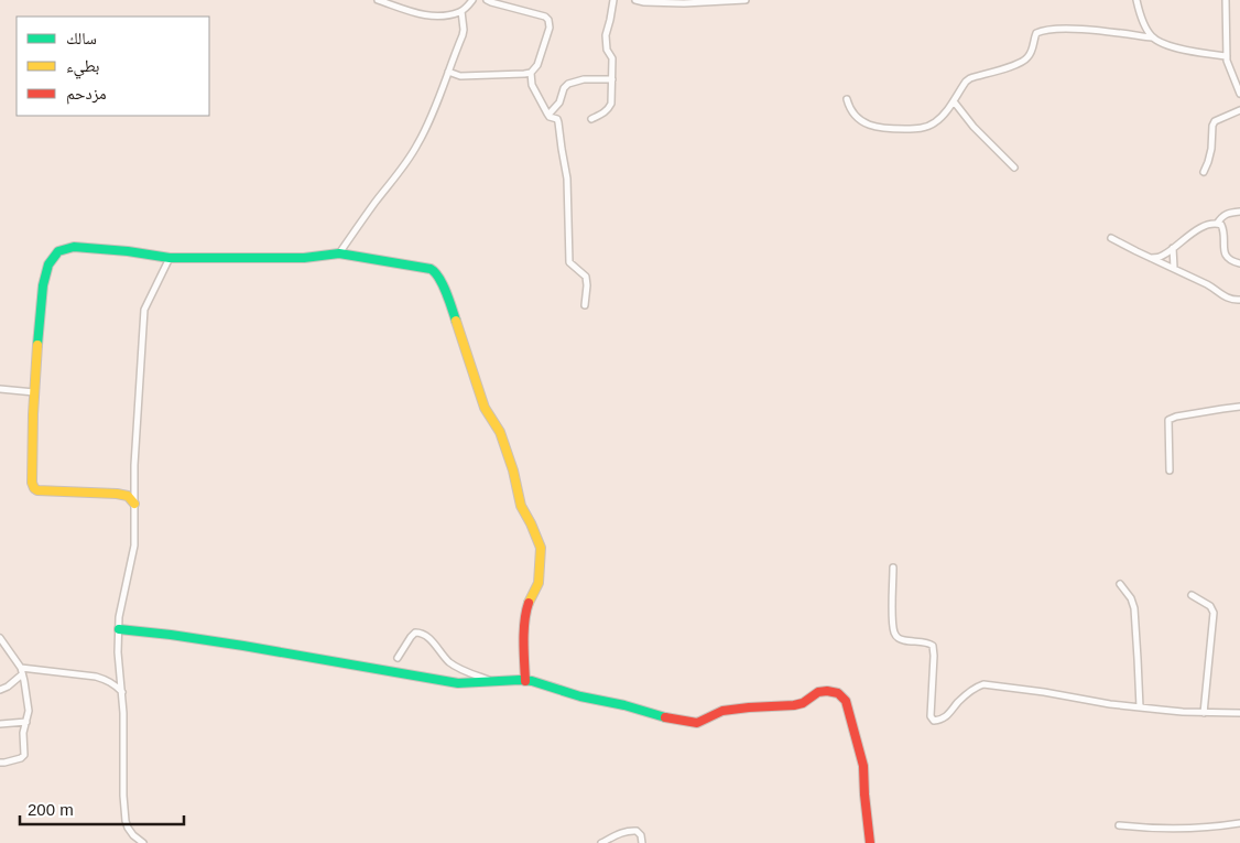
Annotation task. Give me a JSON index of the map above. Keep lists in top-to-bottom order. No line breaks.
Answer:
{"legend":["سالك","بطيء","مزدحم"],"scale_bar":"200 m"}
